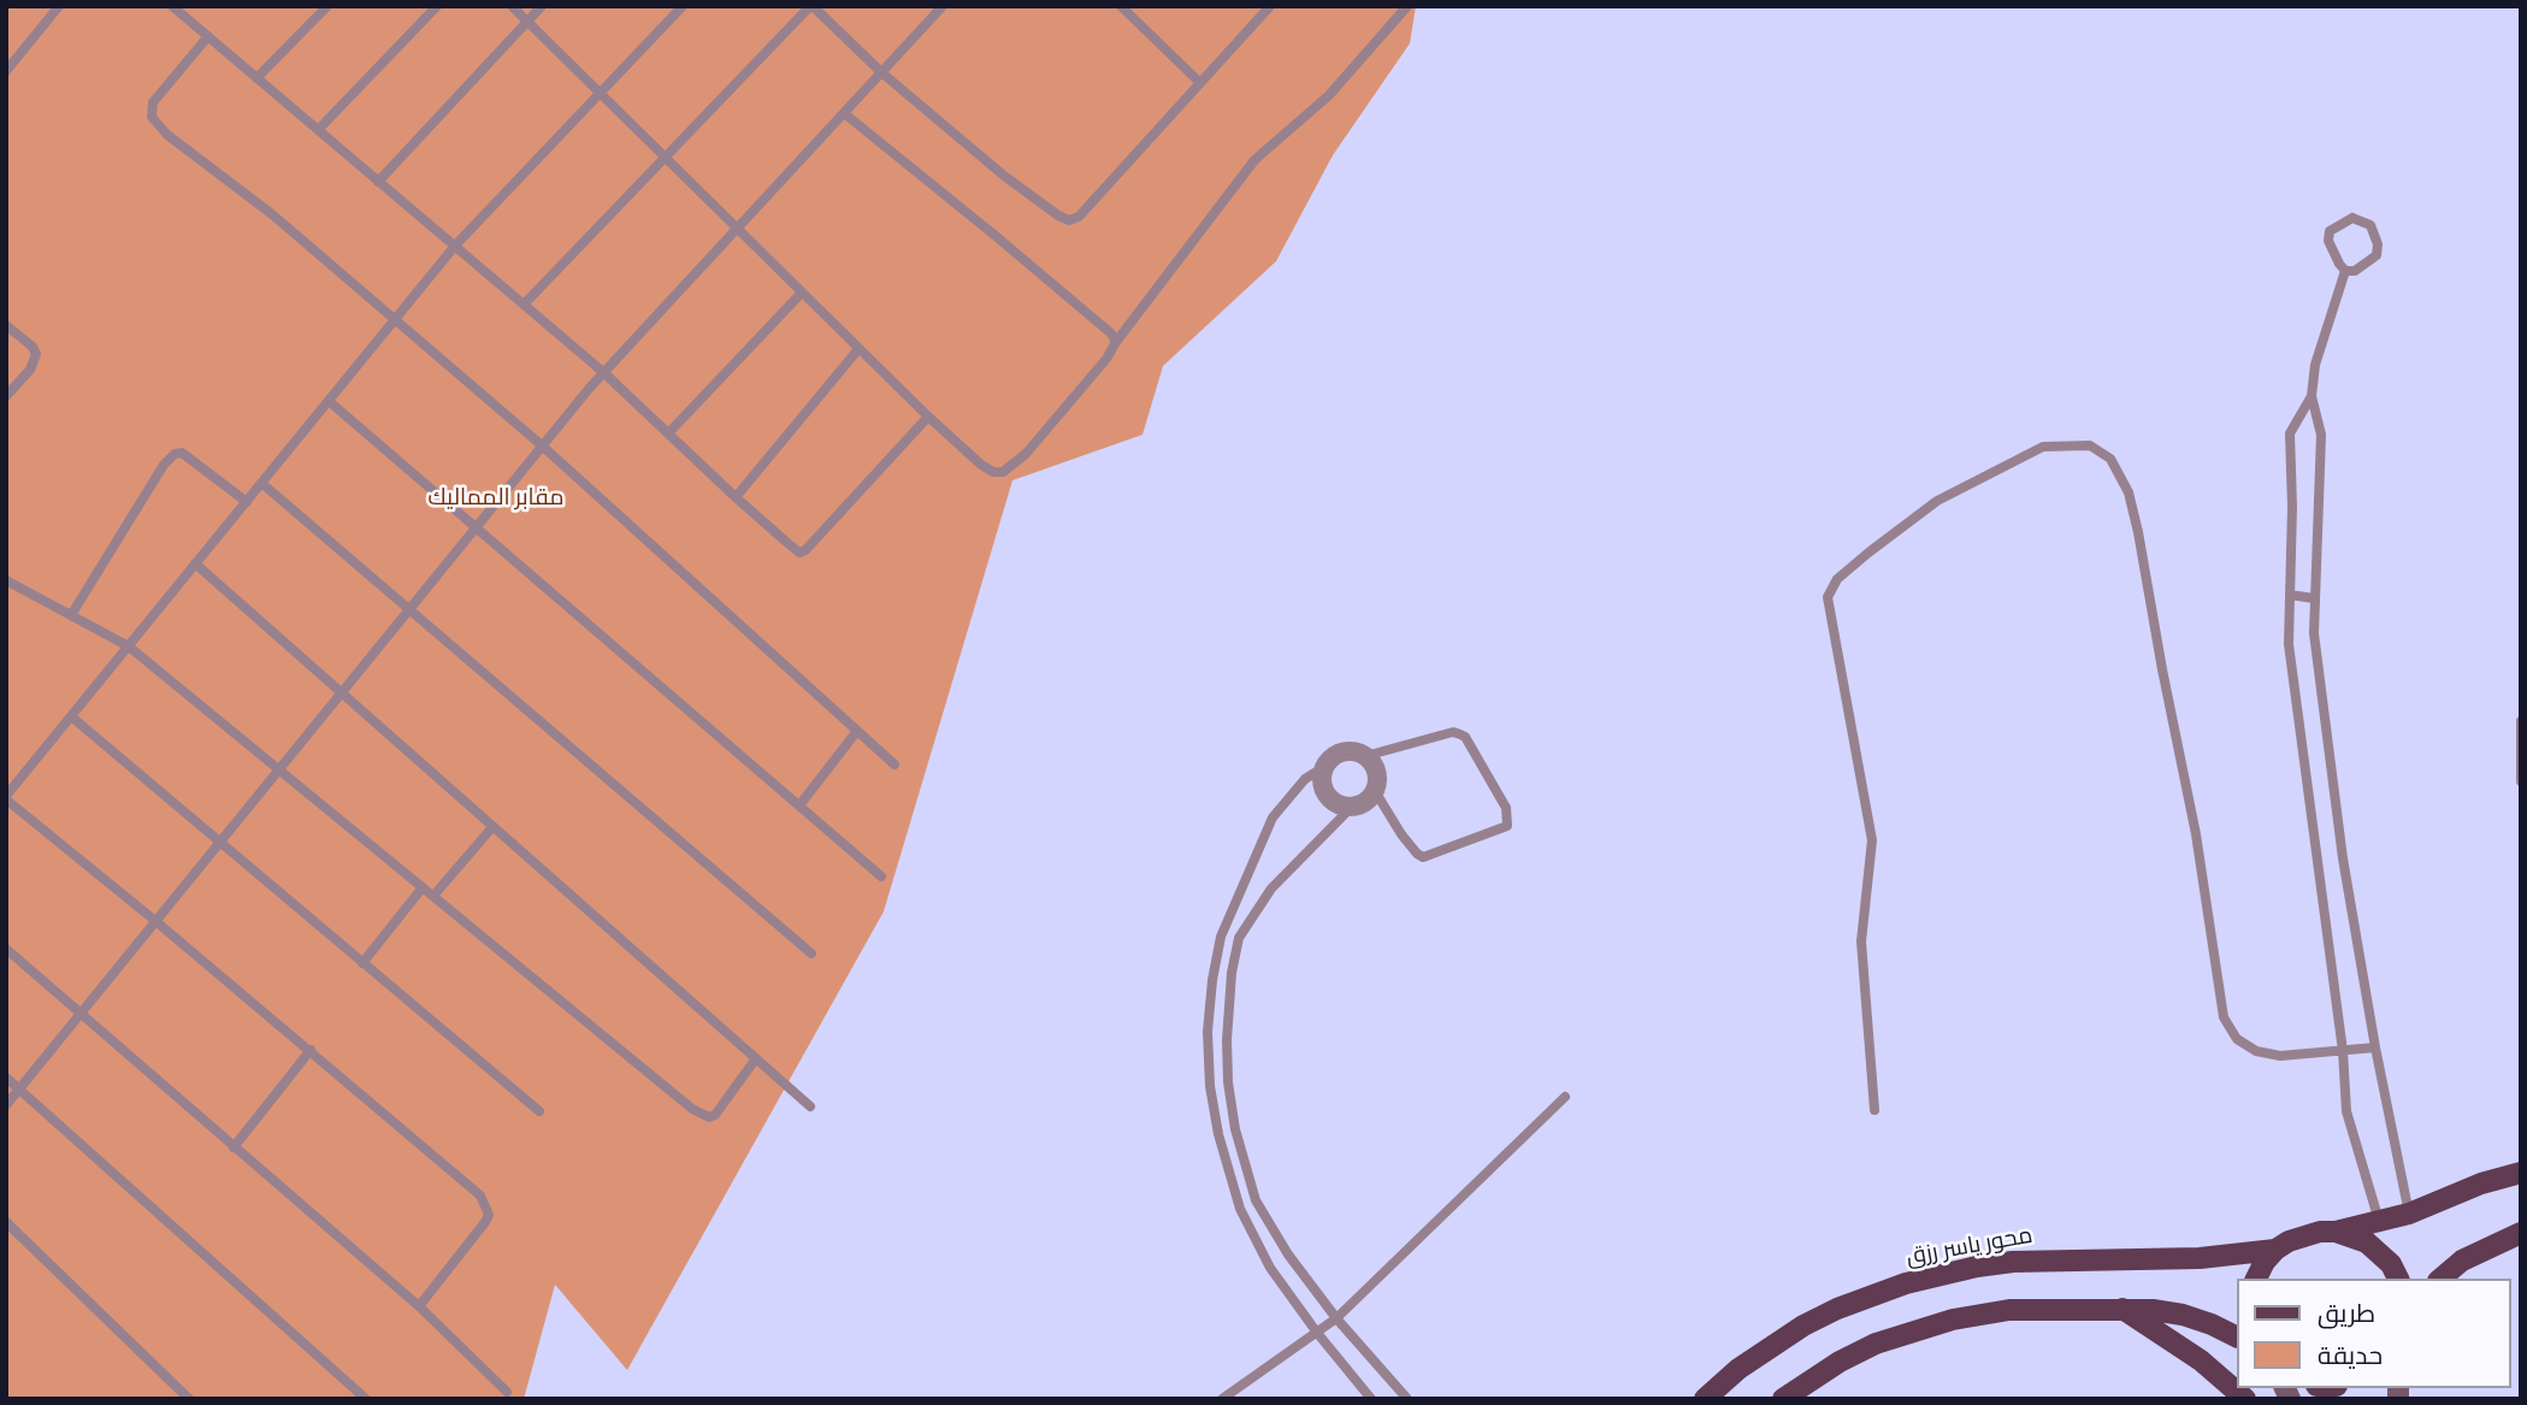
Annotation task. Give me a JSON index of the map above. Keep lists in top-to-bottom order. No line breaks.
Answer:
{"streets":{"main road":["محور ياسر رزق"]},"parks":["مقابر المماليك"],"legend":["طريق","حديقة"]}
